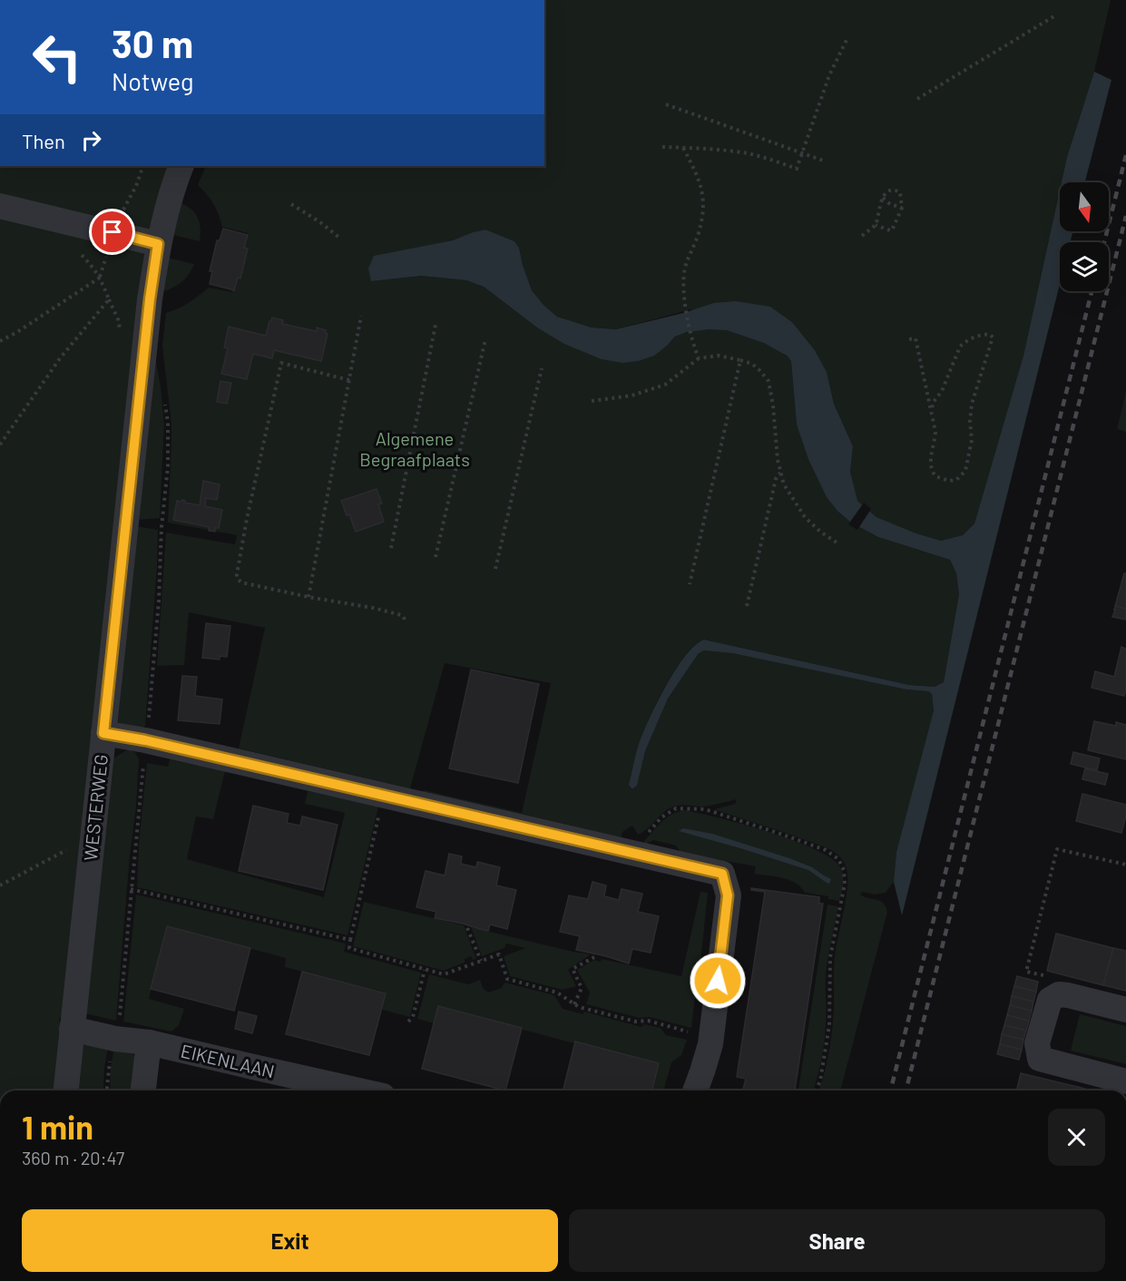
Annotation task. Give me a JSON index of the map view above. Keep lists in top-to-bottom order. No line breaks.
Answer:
{"streets":{"street":["WESTERWEG","EIKENLAAN"]},"crossings":[["WESTERWEG","EIKENLAAN"]],"parks":["Algemene Begraafplaats"],"north":"bottom","page":{"turn":["30 m","Notweg"],"then":"Then","heading":["1 min","360 m · 20:47"],"buttons":["Exit","Share"]}}
